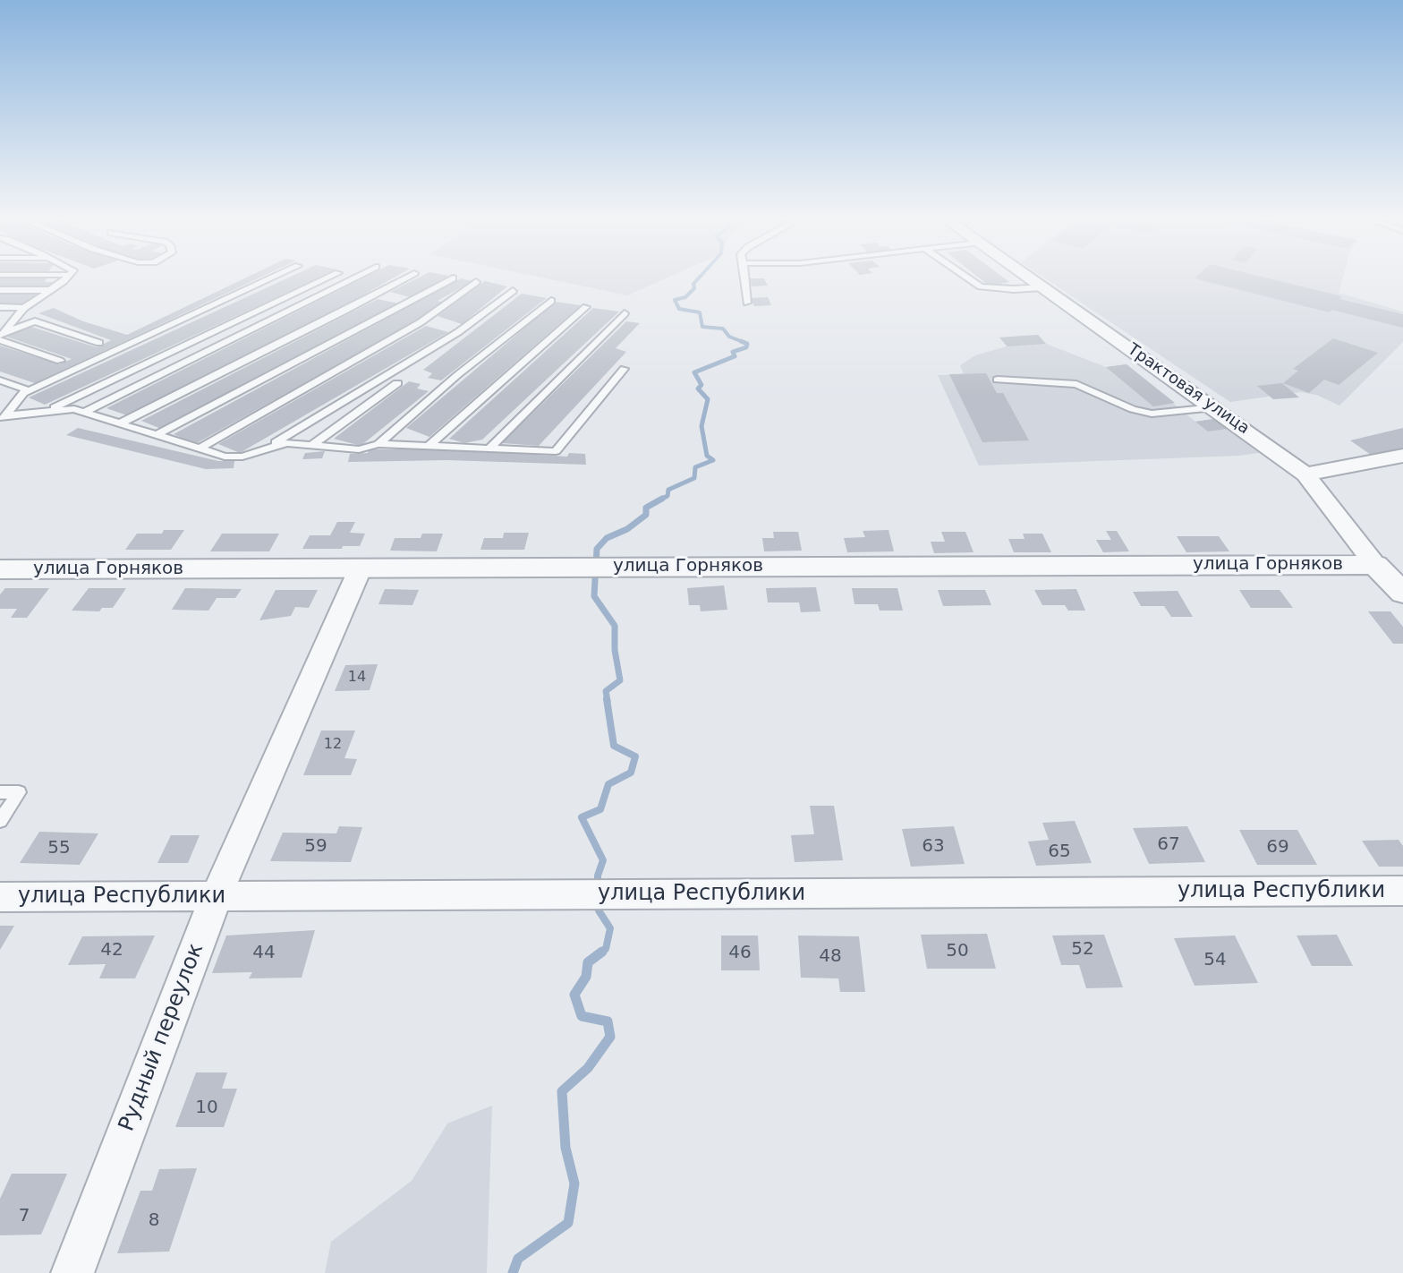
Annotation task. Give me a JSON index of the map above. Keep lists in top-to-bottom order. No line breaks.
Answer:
{"streets":{"street":["Трактовая улица","улица Горняков","улица Республики","Рудный переулок"]},"crossings":[["Трактовая улица","улица Горняков"],["улица Горняков","Рудный переулок"],["улица Республики","Рудный переулок"]],"house_numbers":["14","12","67","59","63","69","55","65","52","42","50","44","46","48","54","10","7","8"]}
